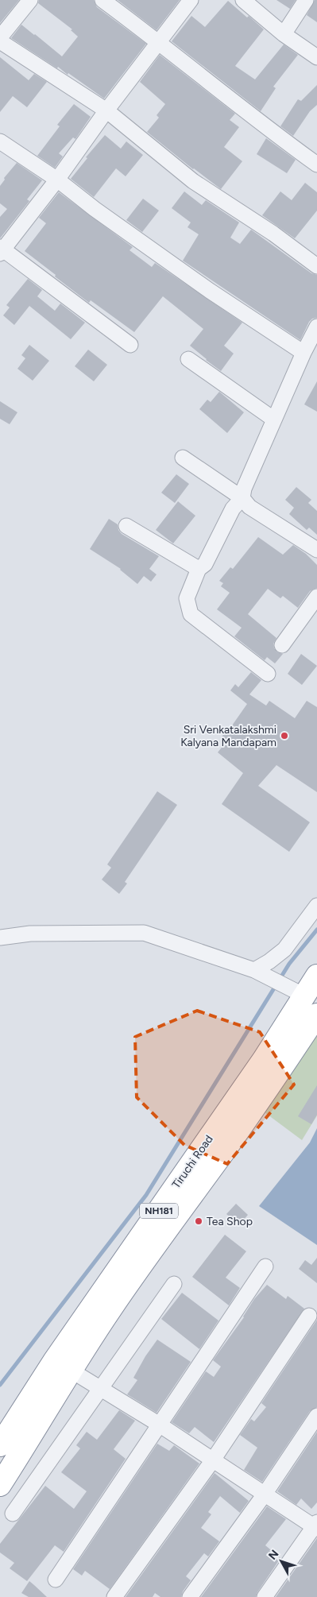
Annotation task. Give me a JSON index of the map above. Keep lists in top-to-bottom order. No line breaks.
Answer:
{"streets":{"highway":["Tiruchi Road","NH181"]},"places":["Sri Venkatalakshmi Kalyana Mandapam","Tea Shop"],"north":"top left"}
